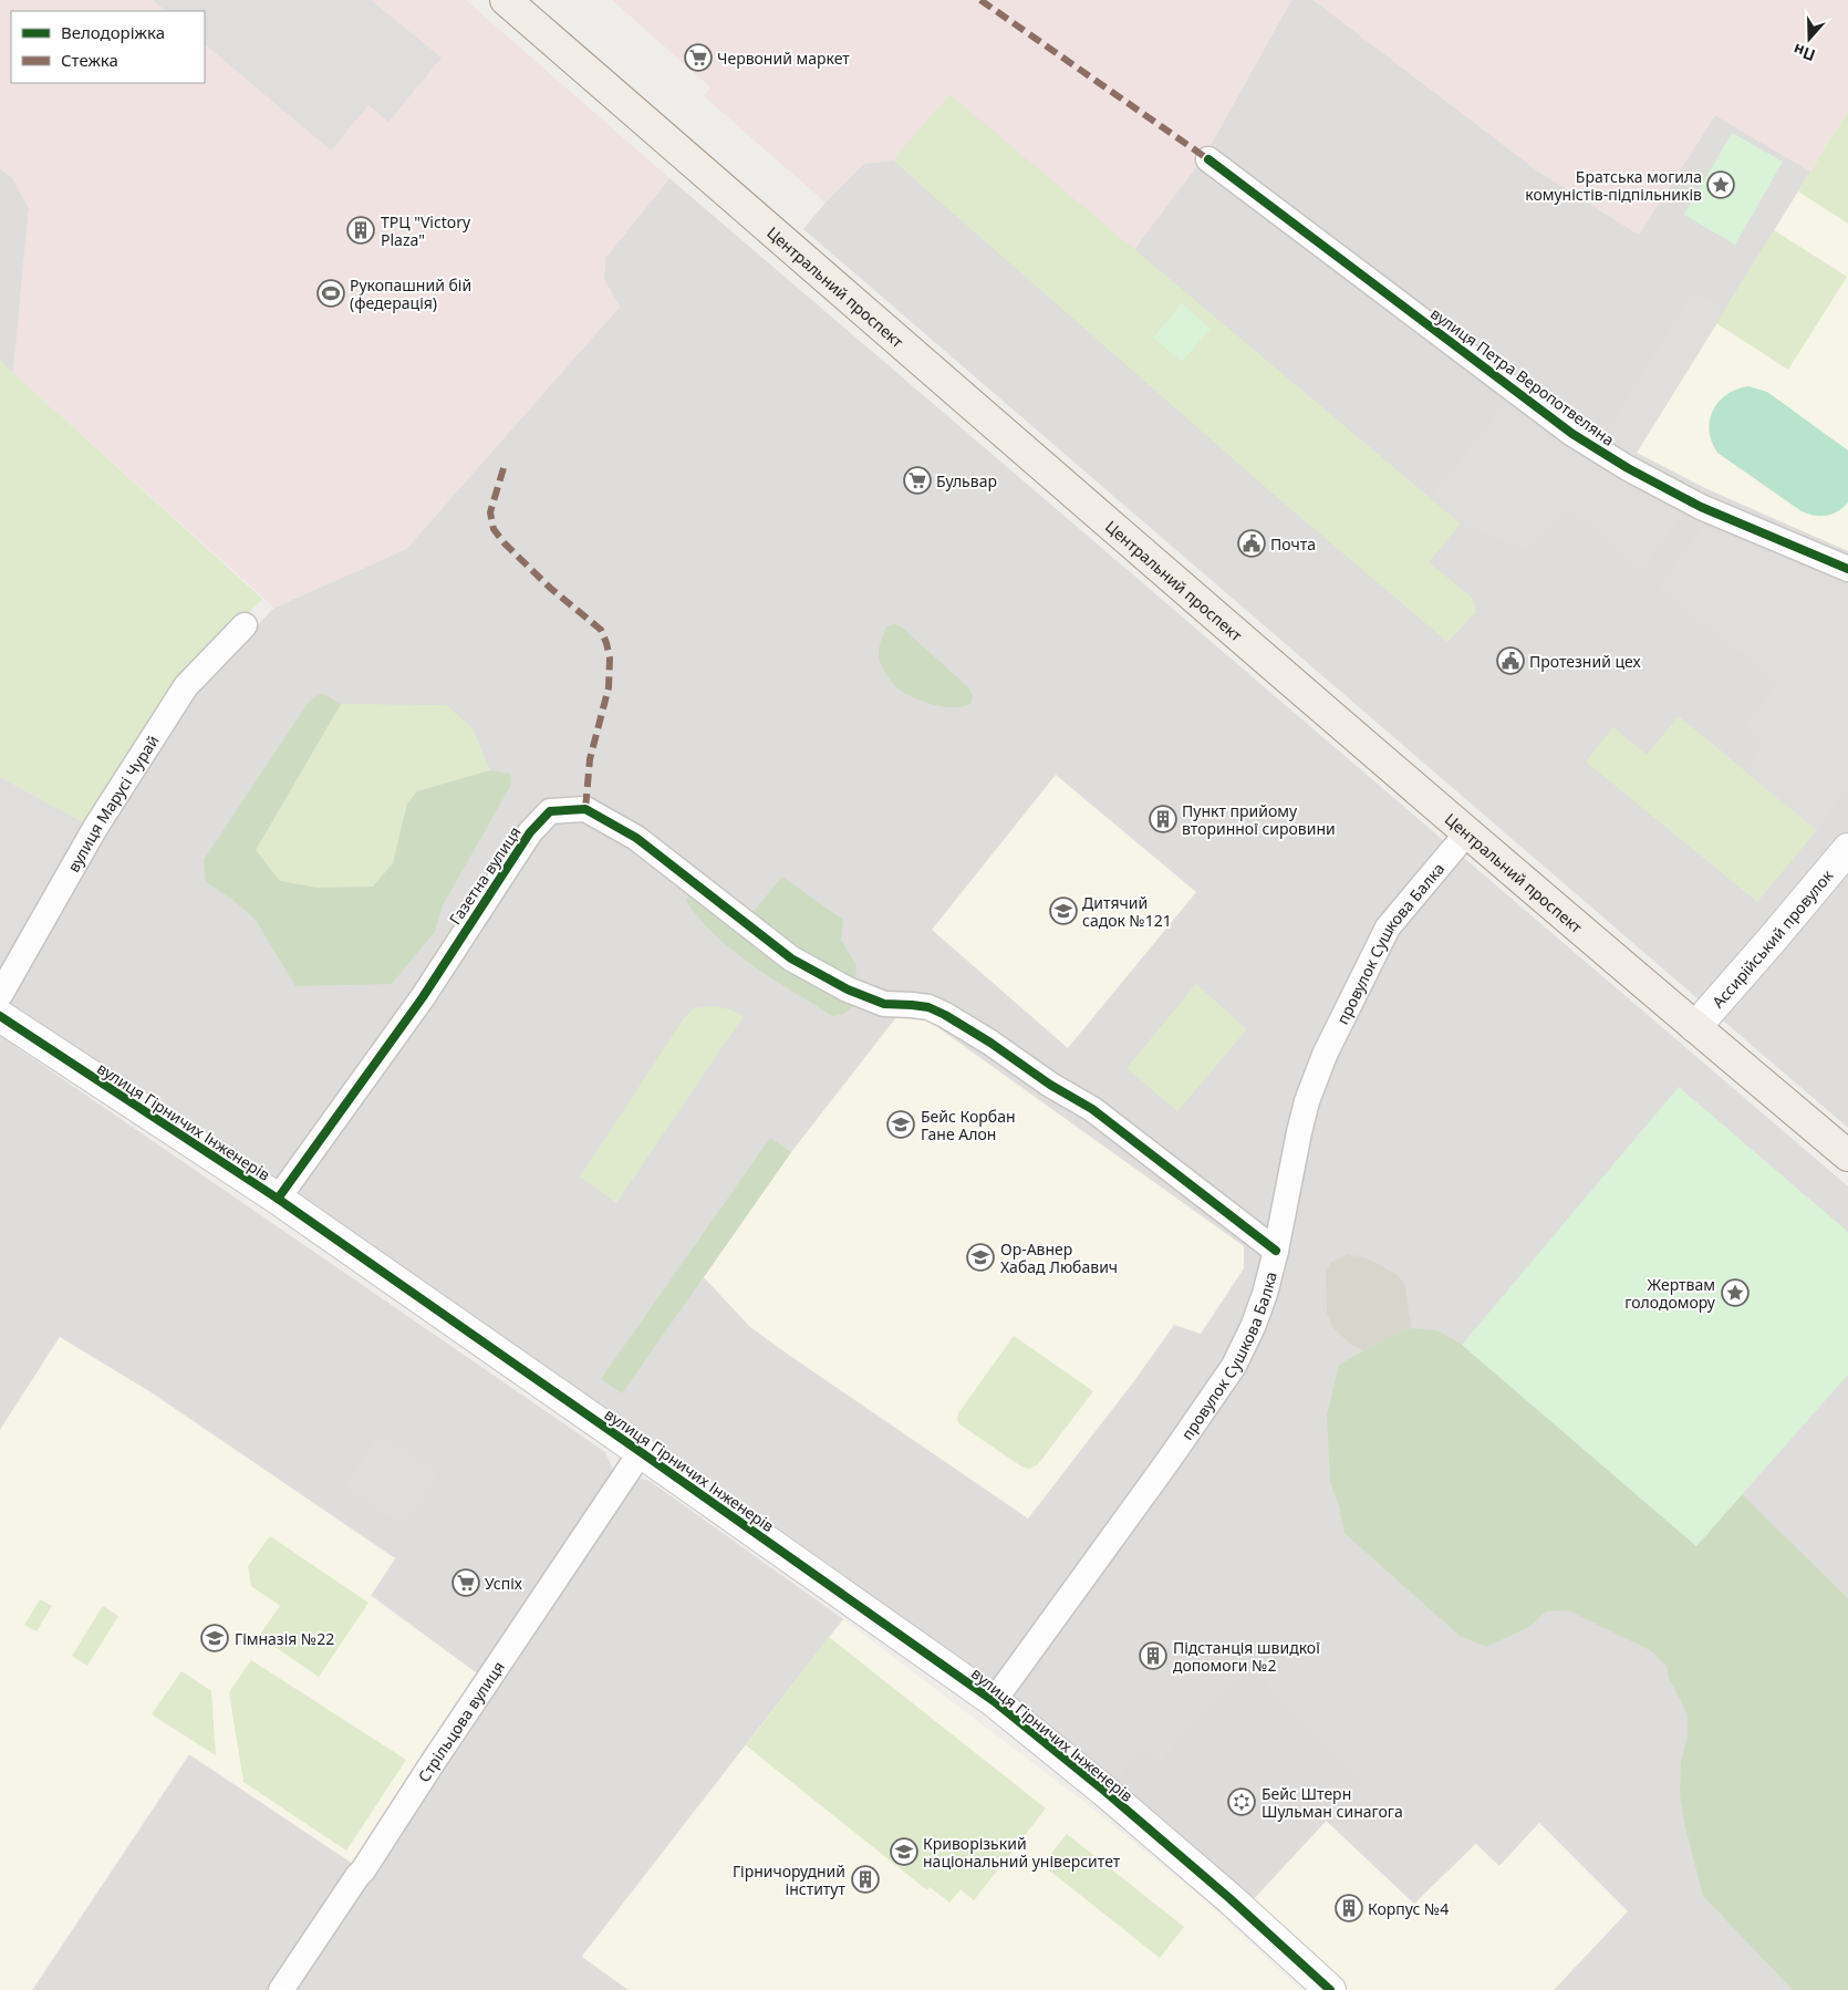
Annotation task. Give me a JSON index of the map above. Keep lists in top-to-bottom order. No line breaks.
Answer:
{"streets":{"main road":["Центральний проспект"],"street":["вулиця Петра Веропотвеляна","вулиця Марусі Чурай","Газетна вулиця","Ассирійський провулок","провулок Сушкова Балка","вулиця Гірничих Інженерів","Стрільцова вулиця"]},"crossings":[["Центральний проспект","Ассирійський провулок"],["Центральний проспект","провулок Сушкова Балка"],["Газетна вулиця","провулок Сушкова Балка"],["Газетна вулиця","вулиця Гірничих Інженерів"],["провулок Сушкова Балка","вулиця Гірничих Інженерів"],["вулиця Гірничих Інженерів","Стрільцова вулиця"]],"places":{"supermarket":["Червоний маркет","Бульвар","Успіх"],"place":["Братська могила комуністів-підпільників","Жертвам голодомору"],"building":["ТРЦ \"Victory Plaza\"","Пункт прийому вторинної сировини","Підстанція швидкої допомоги №2","Гірничорудний інститут","Корпус №4"],"sports":["Рукопашний бій (федерація)"],"public building":["Почта","Протезний цех"],"school or university":["Дитячий садок №121","Бейс Корбан Гане Алон","Ор-Авнер Хабад Любавич","Гімназія №22","Криворізький національний університет"],"synagogue":["Бейс Штерн Шульман синагога"]},"legend":["Велодоріжка","Стежка"],"north":"bottom"}
